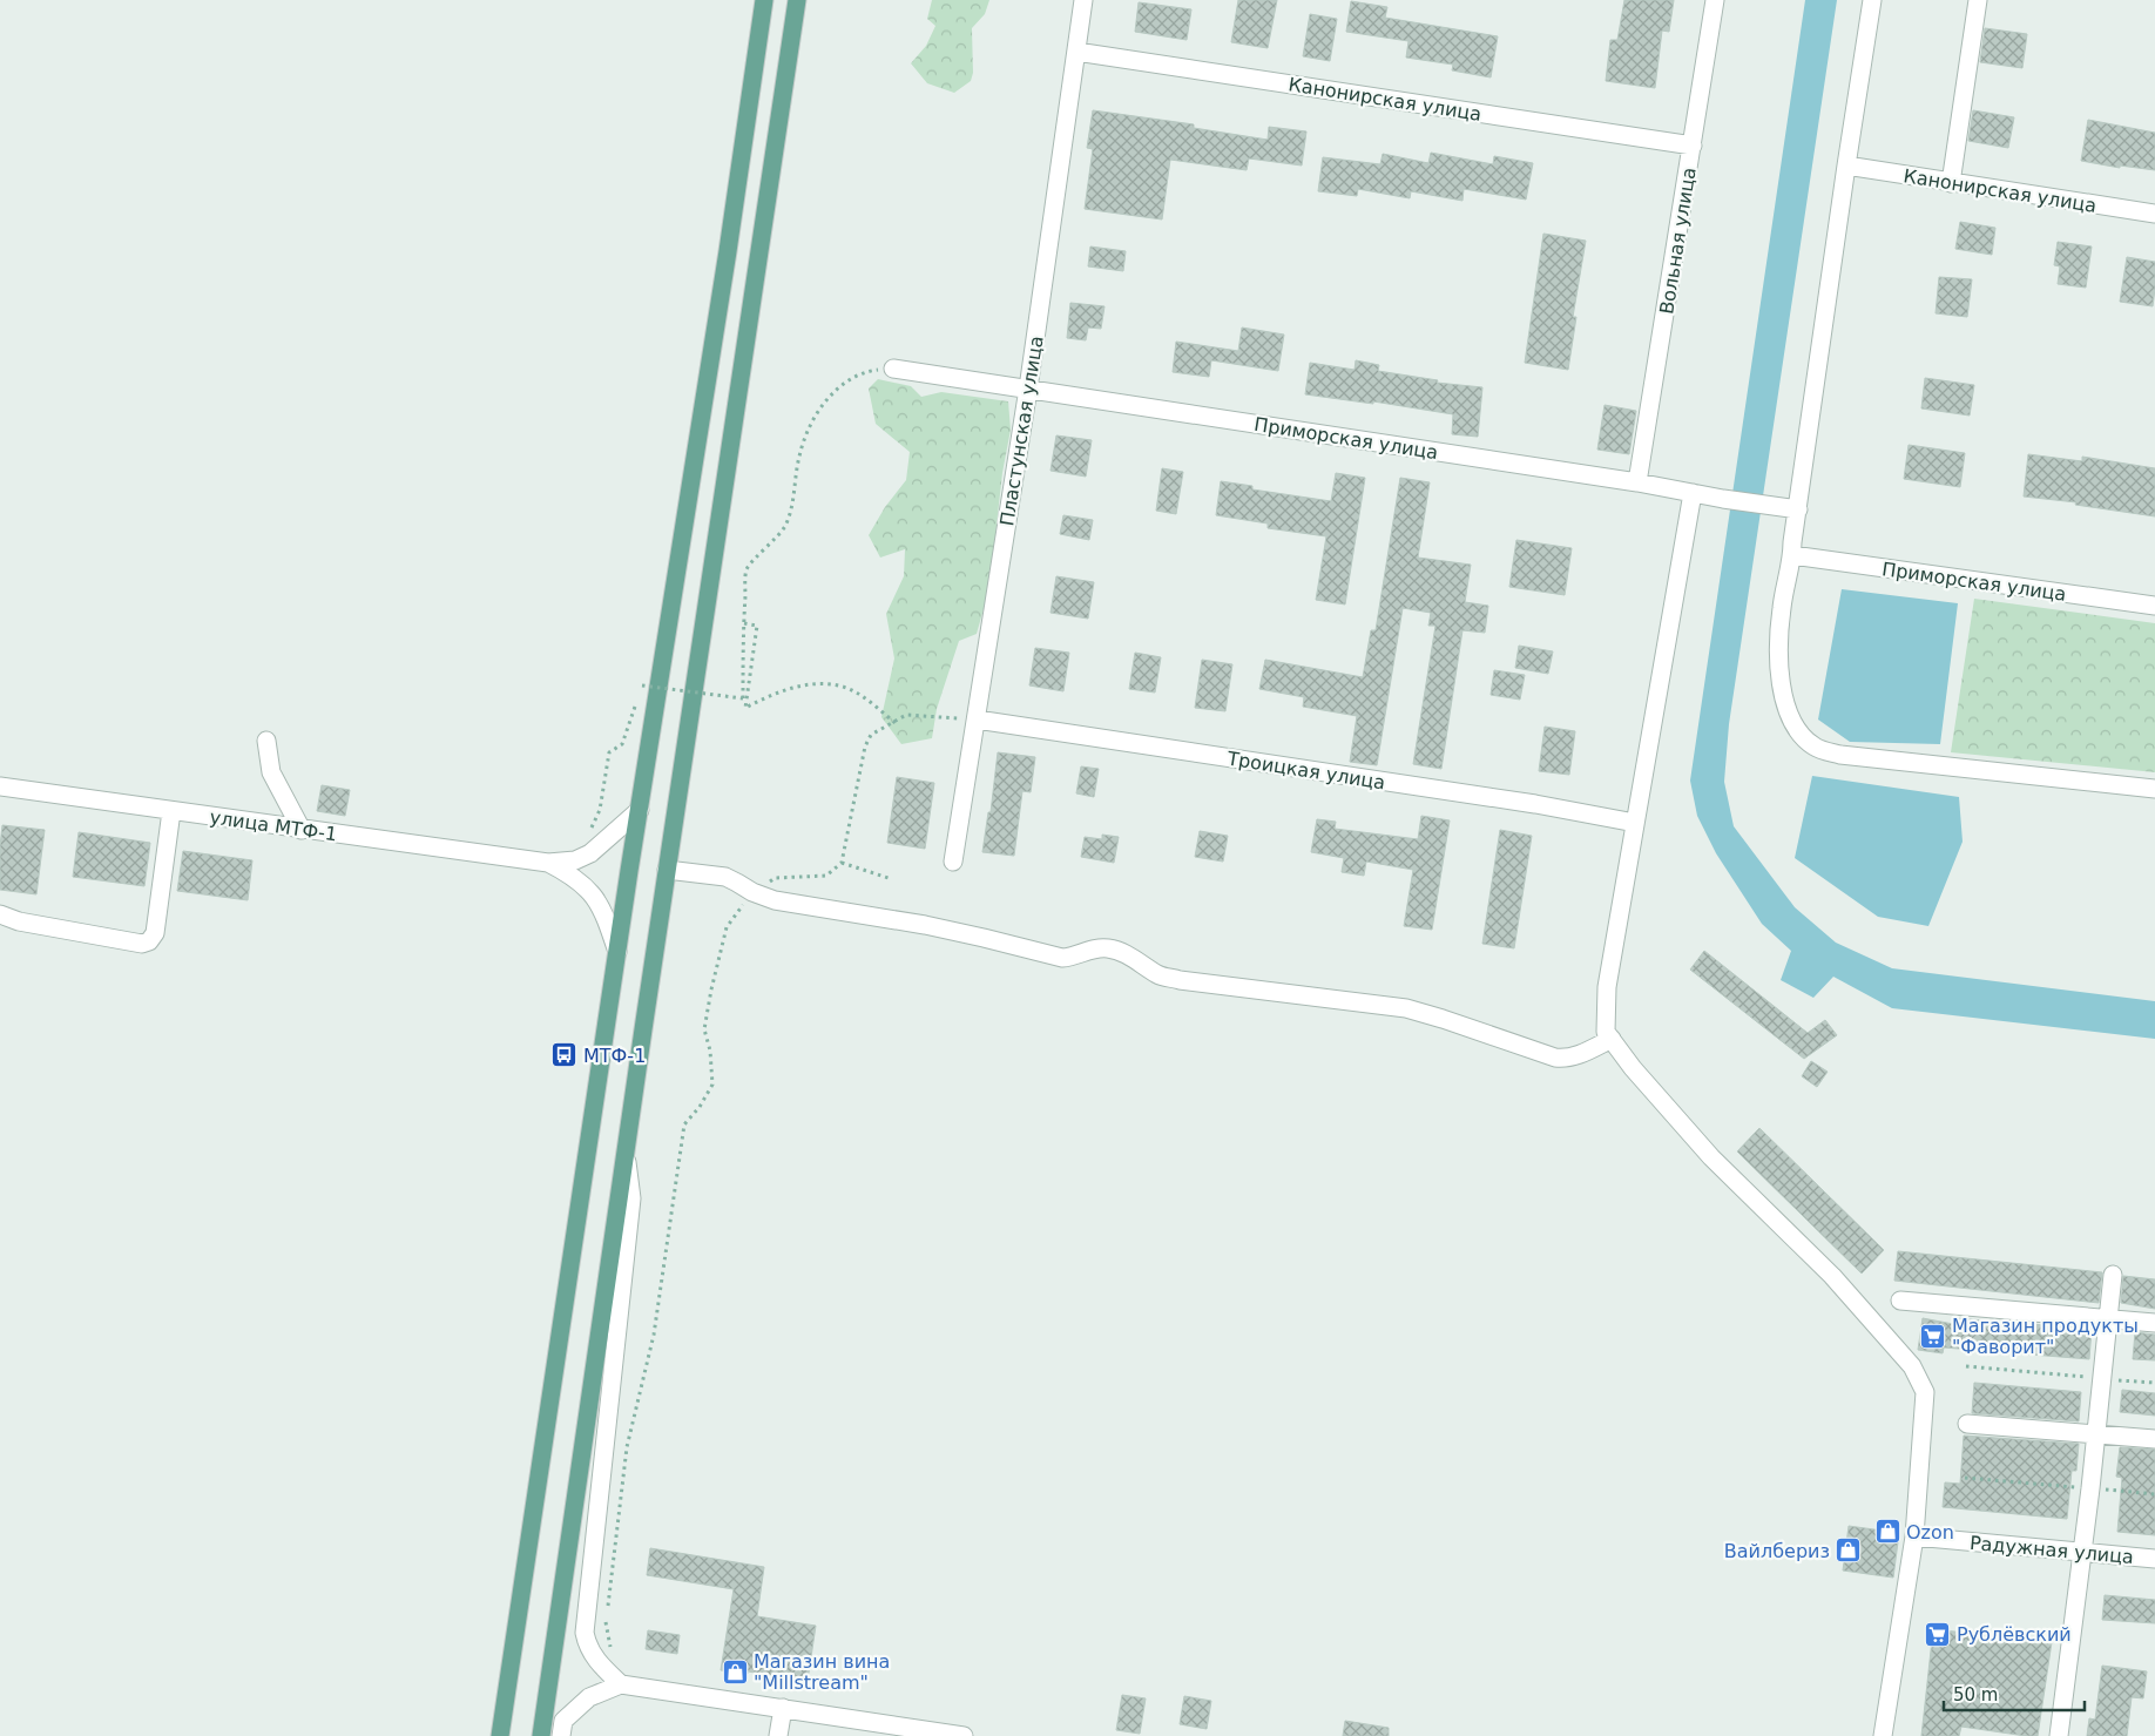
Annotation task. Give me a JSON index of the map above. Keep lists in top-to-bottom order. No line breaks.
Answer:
{"streets":{"street":["Канонирская улица","Вольная улица","Пластунская улица","Приморская улица","Троицкая улица","улица МТФ-1","Радужная улица"]},"crossings":[["Канонирская улица","Вольная улица"],["Канонирская улица","Пластунская улица"],["Вольная улица","Приморская улица"],["Пластунская улица","Приморская улица"],["Пластунская улица","Троицкая улица"]],"places":{"bus stop":["МТФ-1"],"supermarket":["Магазин продукты \"Фаворит\"","Рублёвский"],"shop":["Ozon","Вайлбериз","Магазин вина \"Millstream\""]},"scale_bar":"50 m"}
